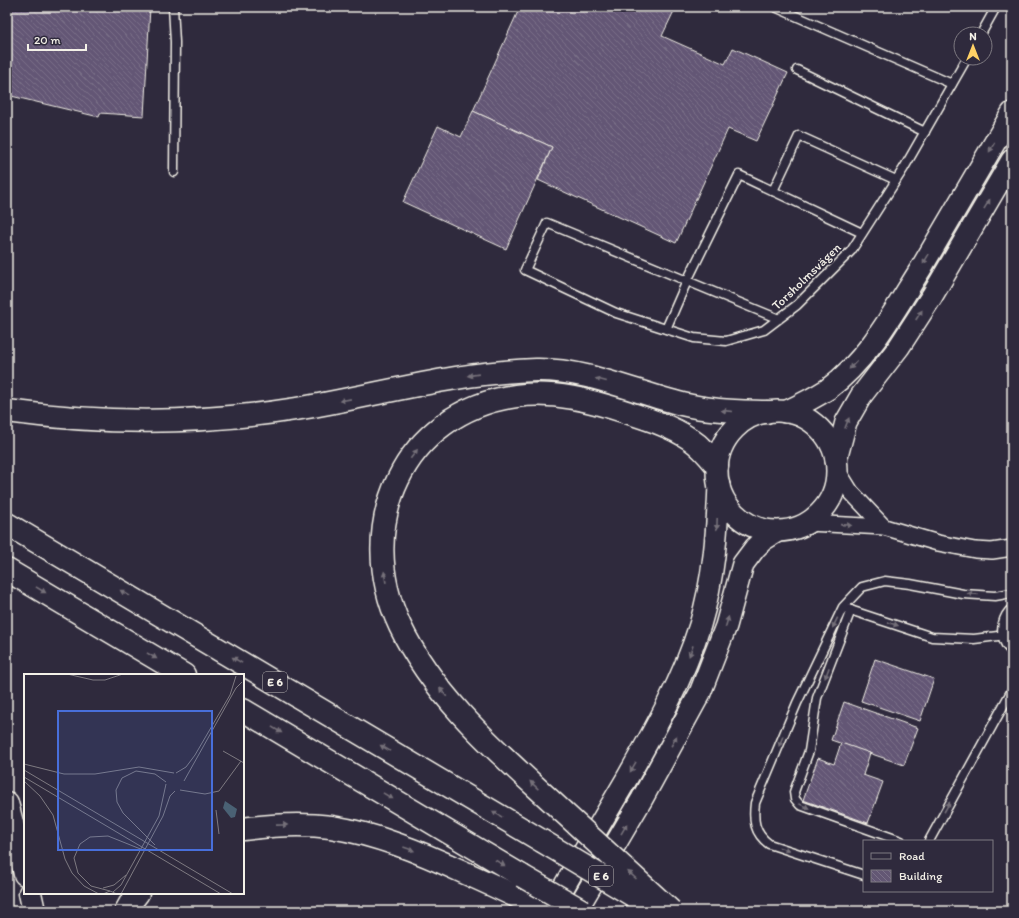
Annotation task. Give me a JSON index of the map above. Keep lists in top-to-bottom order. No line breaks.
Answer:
{"streets":{"highway":["E 6"],"lane":["Torsholmsvägen"]},"legend":["Road","Building"],"scale_bar":"20 m","north":"top"}
